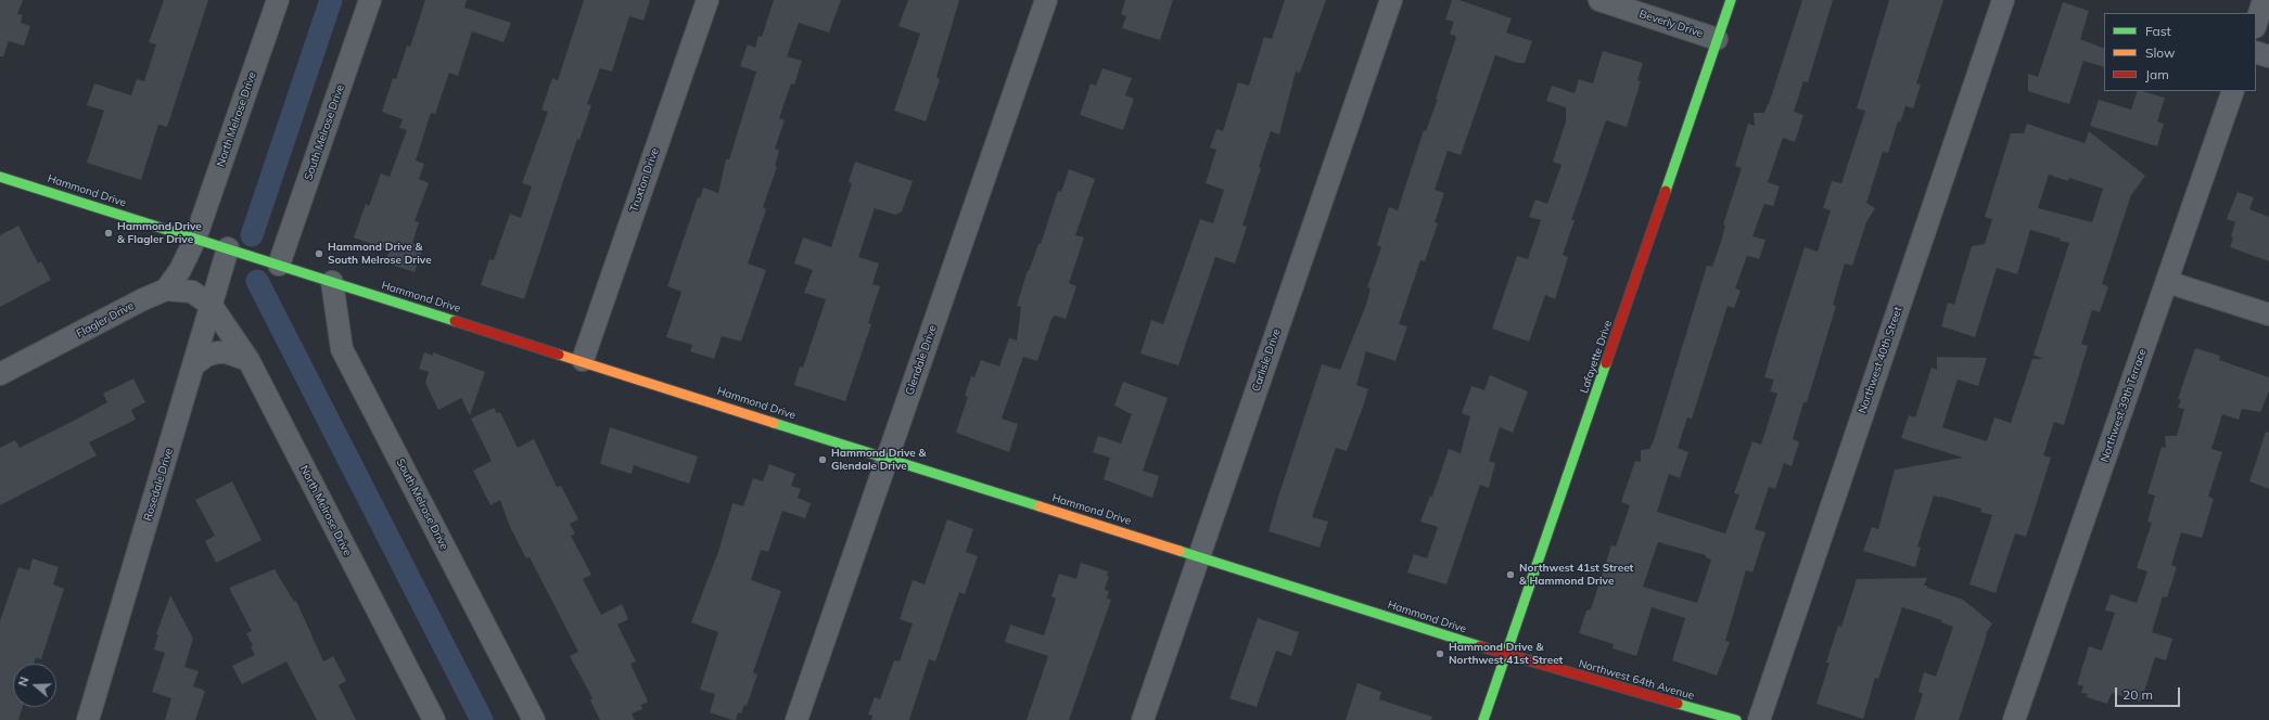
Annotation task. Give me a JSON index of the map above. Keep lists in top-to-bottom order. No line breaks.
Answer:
{"streets":{"street":["Beverly Drive","North Melrose Drive","South Melrose Drive","Truxton Drive","Hammond Drive","Flagler Drive","Lafayette Drive","Glendale Drive","Carlisle Drive","Northwest 40th Street","Northwest 39th Terrace","Rosedale Drive","Northwest 64th Avenue"]},"crossings":[["Beverly Drive","Lafayette Drive"],["North Melrose Drive","Hammond Drive"],["North Melrose Drive","Flagler Drive"],["North Melrose Drive","Rosedale Drive"],["South Melrose Drive","Hammond Drive"],["Truxton Drive","Hammond Drive"],["Hammond Drive","Lafayette Drive"],["Hammond Drive","Glendale Drive"],["Hammond Drive","Carlisle Drive"],["Hammond Drive","Rosedale Drive"],["Hammond Drive","Northwest 64th Avenue"],["Lafayette Drive","Northwest 64th Avenue"]],"places":["Hammond Drive & Flagler Drive","Hammond Drive & South Melrose Drive","Hammond Drive & Glendale Drive","Northwest 41st Street & Hammond Drive","Hammond Drive & Northwest 41st Street"],"legend":["Fast","Slow","Jam"],"scale_bar":"20 m","north":"left"}
